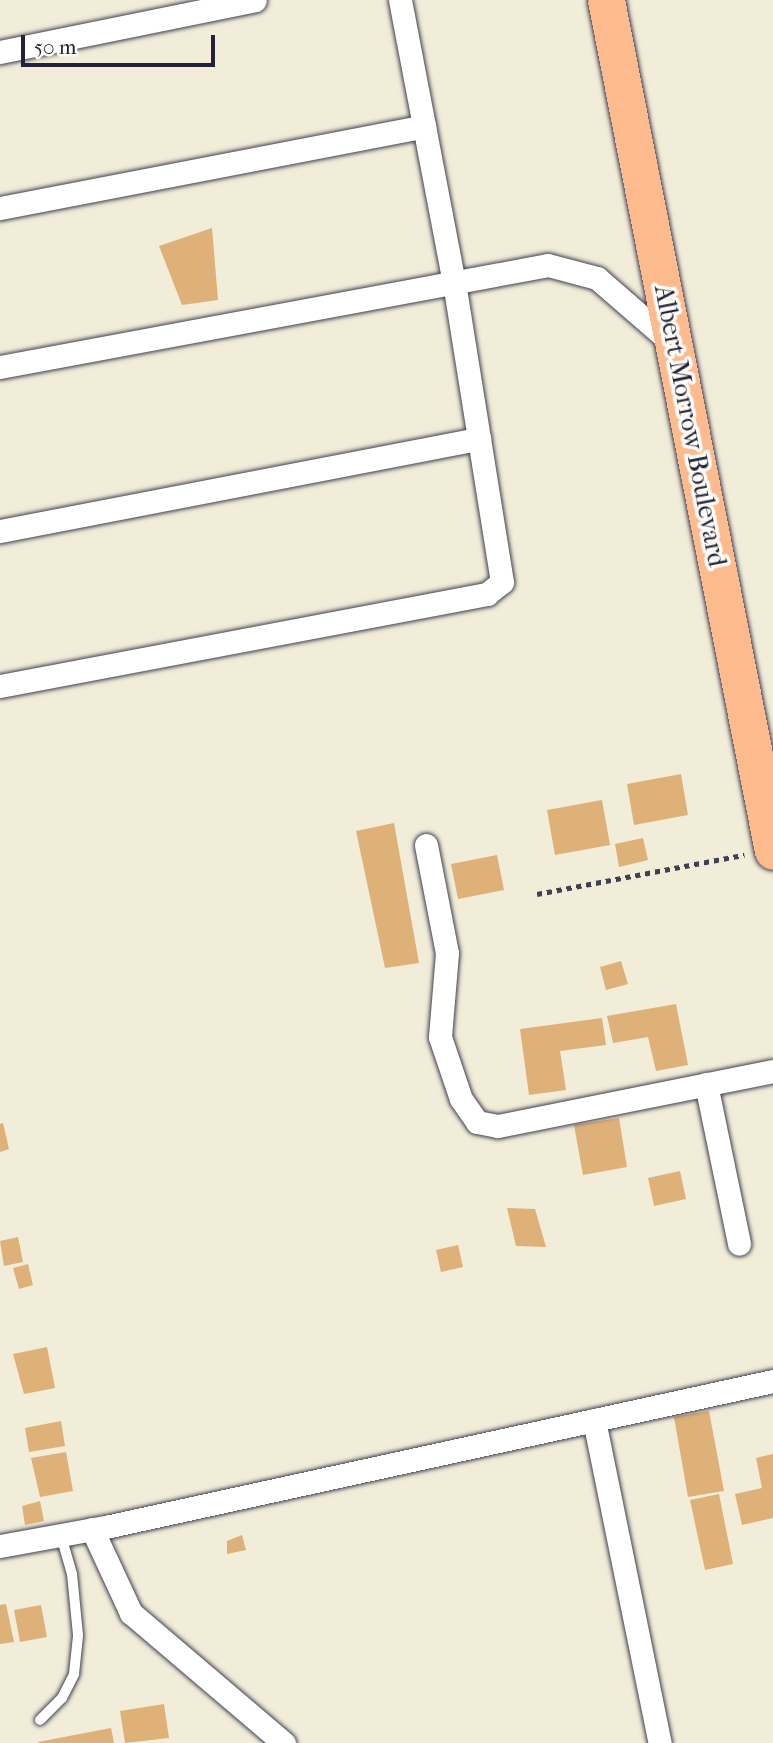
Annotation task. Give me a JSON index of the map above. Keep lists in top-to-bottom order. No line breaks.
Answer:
{"streets":{"highway":["Albert Morrow Boulevard"]},"scale_bar":"50 m"}
